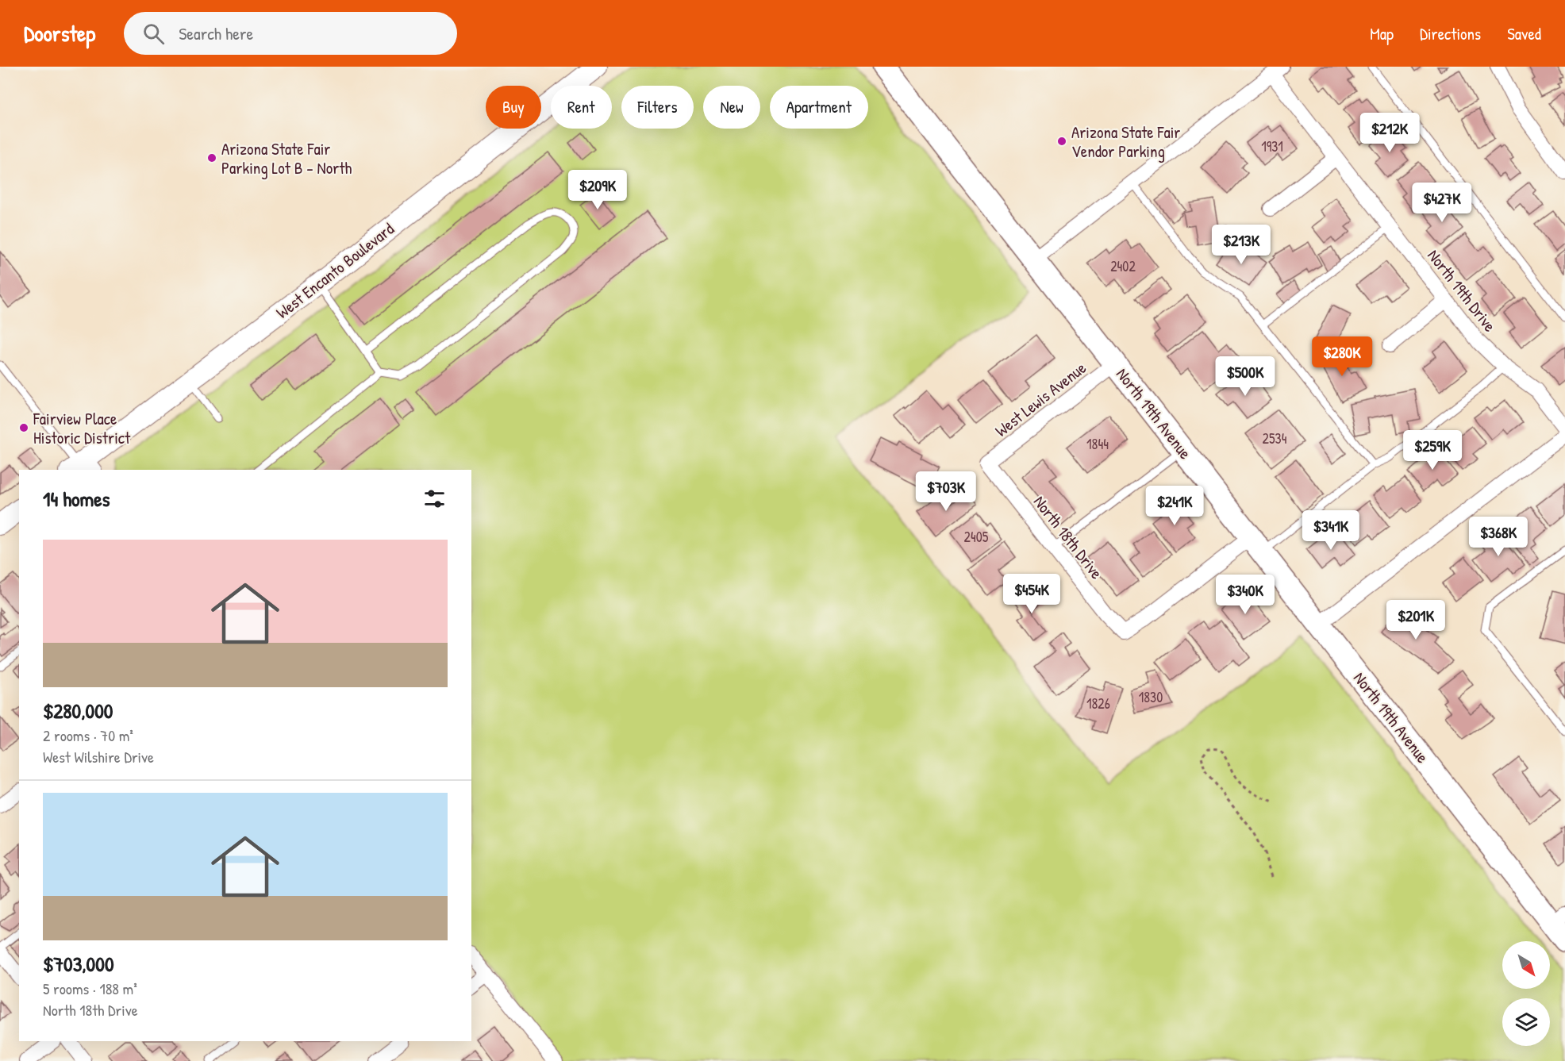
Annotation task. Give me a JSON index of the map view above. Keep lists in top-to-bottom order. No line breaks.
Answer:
{"streets":{"main road":["North 19th Avenue"],"street":["West Encanto Boulevard","North 19th Drive","West Lewis Avenue","North 18th Drive"]},"crossings":[["West Lewis Avenue","North 19th Avenue"],["West Lewis Avenue","North 18th Drive"],["North 19th Avenue","North 18th Drive"]],"places":["Arizona State Fair Vendor Parking","Arizona State Fair Parking Lot B - North","Fairview Place Historic District"],"house_numbers":["1931","2402","2534","1844","2405","1830","1826"],"north":"bottom right","page":{"header":"Doorstep","search":"Search here","nav":["Map","Directions","Saved"],"chip":["Buy","Rent","Filters","New","Apartment"],"price":["$212K","$209K","$427K","$213K","$280K","$500K","$259K","$703K","$241K","$341K","$368K","$454K","$340K","$201K"],"heading":"14 homes","list":[{"name":"$280,000","note":"2 rooms · 70 m² · West Wilshire Drive"},{"name":"$703,000","note":"5 rooms · 188 m² · North 18th Drive"}]}}
